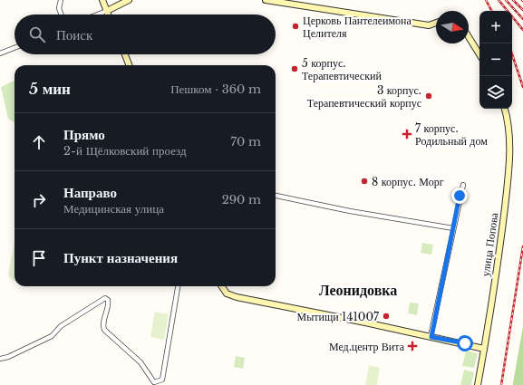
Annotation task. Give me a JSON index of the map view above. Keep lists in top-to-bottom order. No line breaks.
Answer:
{"streets":{"street":["улица Попова"]},"districts":["Леонидовка"],"places":{"other":["Церковь Пантелеимона Целителя","5 корпус. Терапевтический","3 корпус. Терапевтический корпус","8 корпус. Морг","Мытищи 141007"],"health":["7 корпус. Родильный дом","Мед.центр Вита"]},"north":"right","page":{"map_buttons":["+","−"],"search":"Поиск","heading":["5 мин","Пешком · 360 m"],"list":[["Прямо","2-й Щёлковский проезд","70 m"],["Направо","Медицинская улица","290 m"],"Пункт назначения"]}}
